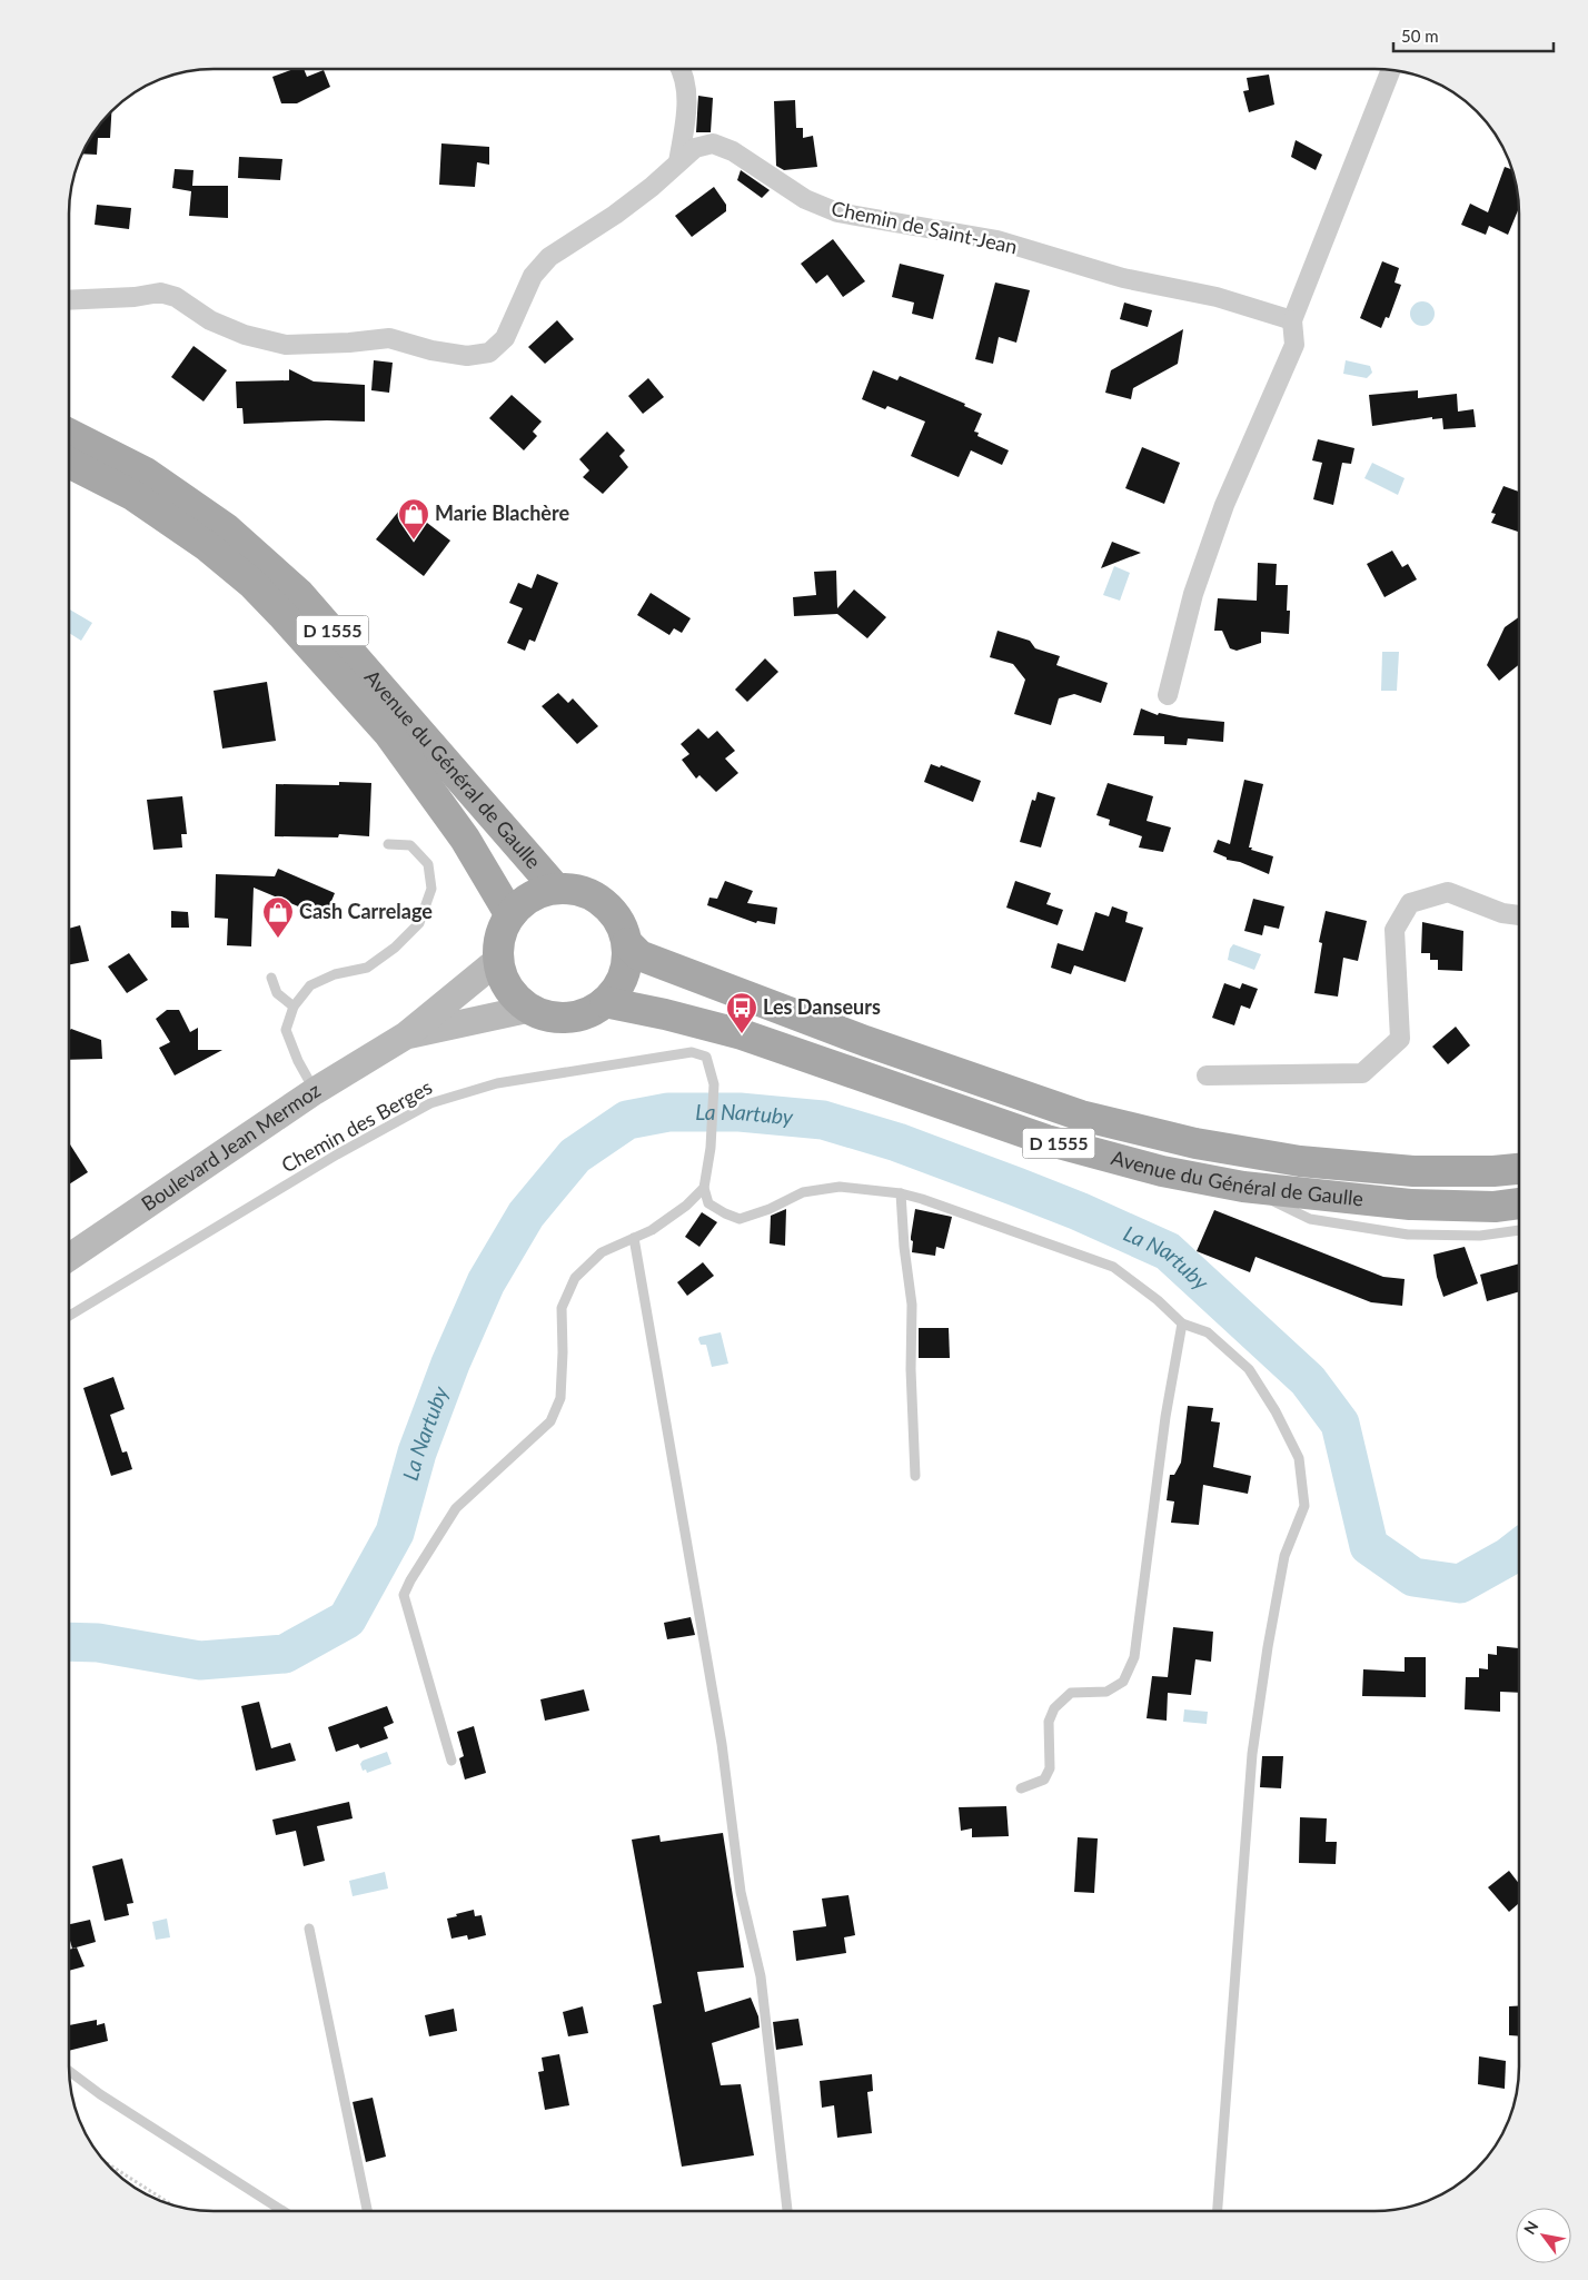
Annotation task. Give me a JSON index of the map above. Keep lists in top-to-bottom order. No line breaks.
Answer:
{"streets":{"main road":["D 1555","Avenue du Général de Gaulle","Boulevard Jean Mermoz"],"street":["Chemin de Saint-Jean"],"lane":["Chemin des Berges"]},"crossings":[["Avenue du Général de Gaulle","Boulevard Jean Mermoz"]],"water":["La Nartuby"],"places":{"shop":["Marie Blachère","Cash Carrelage"],"bus stop":["Les Danseurs"]},"scale_bar":"50 m","north":"top left"}
